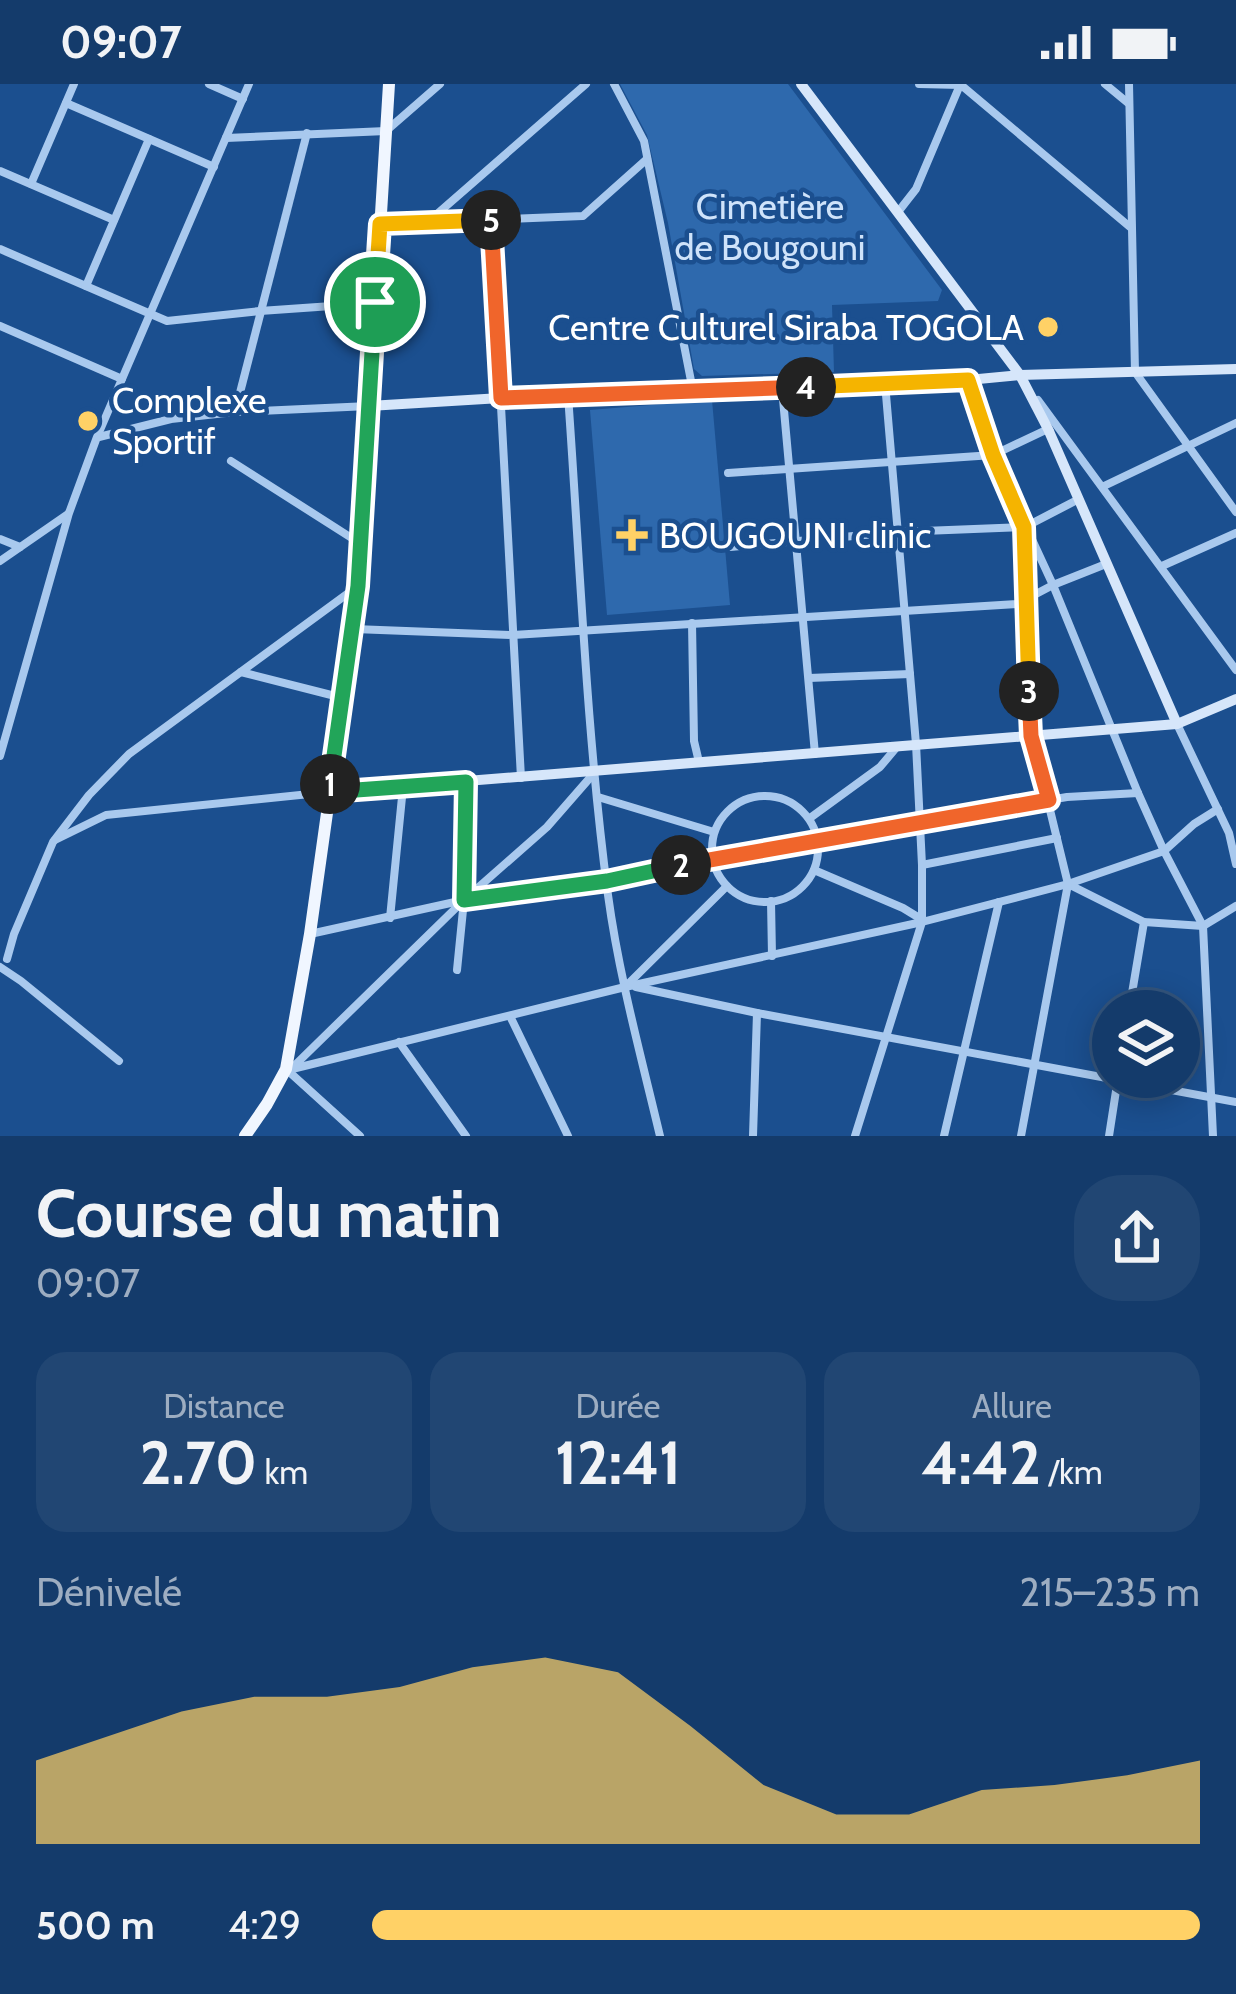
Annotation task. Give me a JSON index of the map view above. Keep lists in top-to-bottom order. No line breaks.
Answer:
{"parks":["Cimetière de Bougouni"],"places":{"other":["Centre Culturel Siraba TOGOLA","Complexe Sportif"],"health":["BOUGOUNI clinic"]},"page":{"status":"09:07","pins":["5","4","3","1","2"],"heading":["Course du matin","09:07"],"stats":[["Distance","2.70 km"],["Durée","12:41"],["Allure","4:42 /km"]],"chart":["Dénivelé","215–235 m"],"list":[{"name":"500 m","note":"4:29"}]}}
